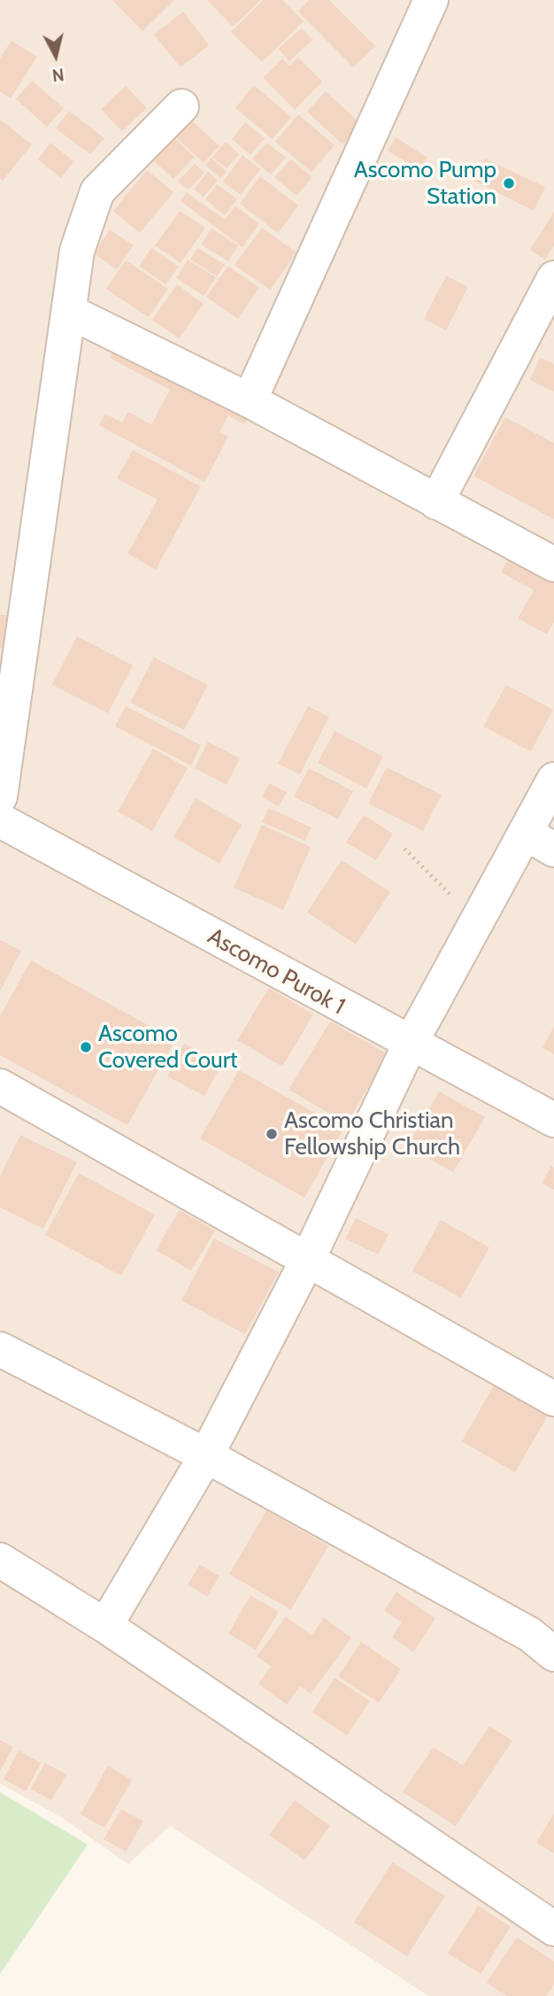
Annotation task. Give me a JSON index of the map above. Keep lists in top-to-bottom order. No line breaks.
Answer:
{"streets":{"street":["Ascomo Purok 1"]},"places":["Ascomo Pump Station","Ascomo Covered Court","Ascomo Christian Fellowship Church"],"north":"bottom"}
